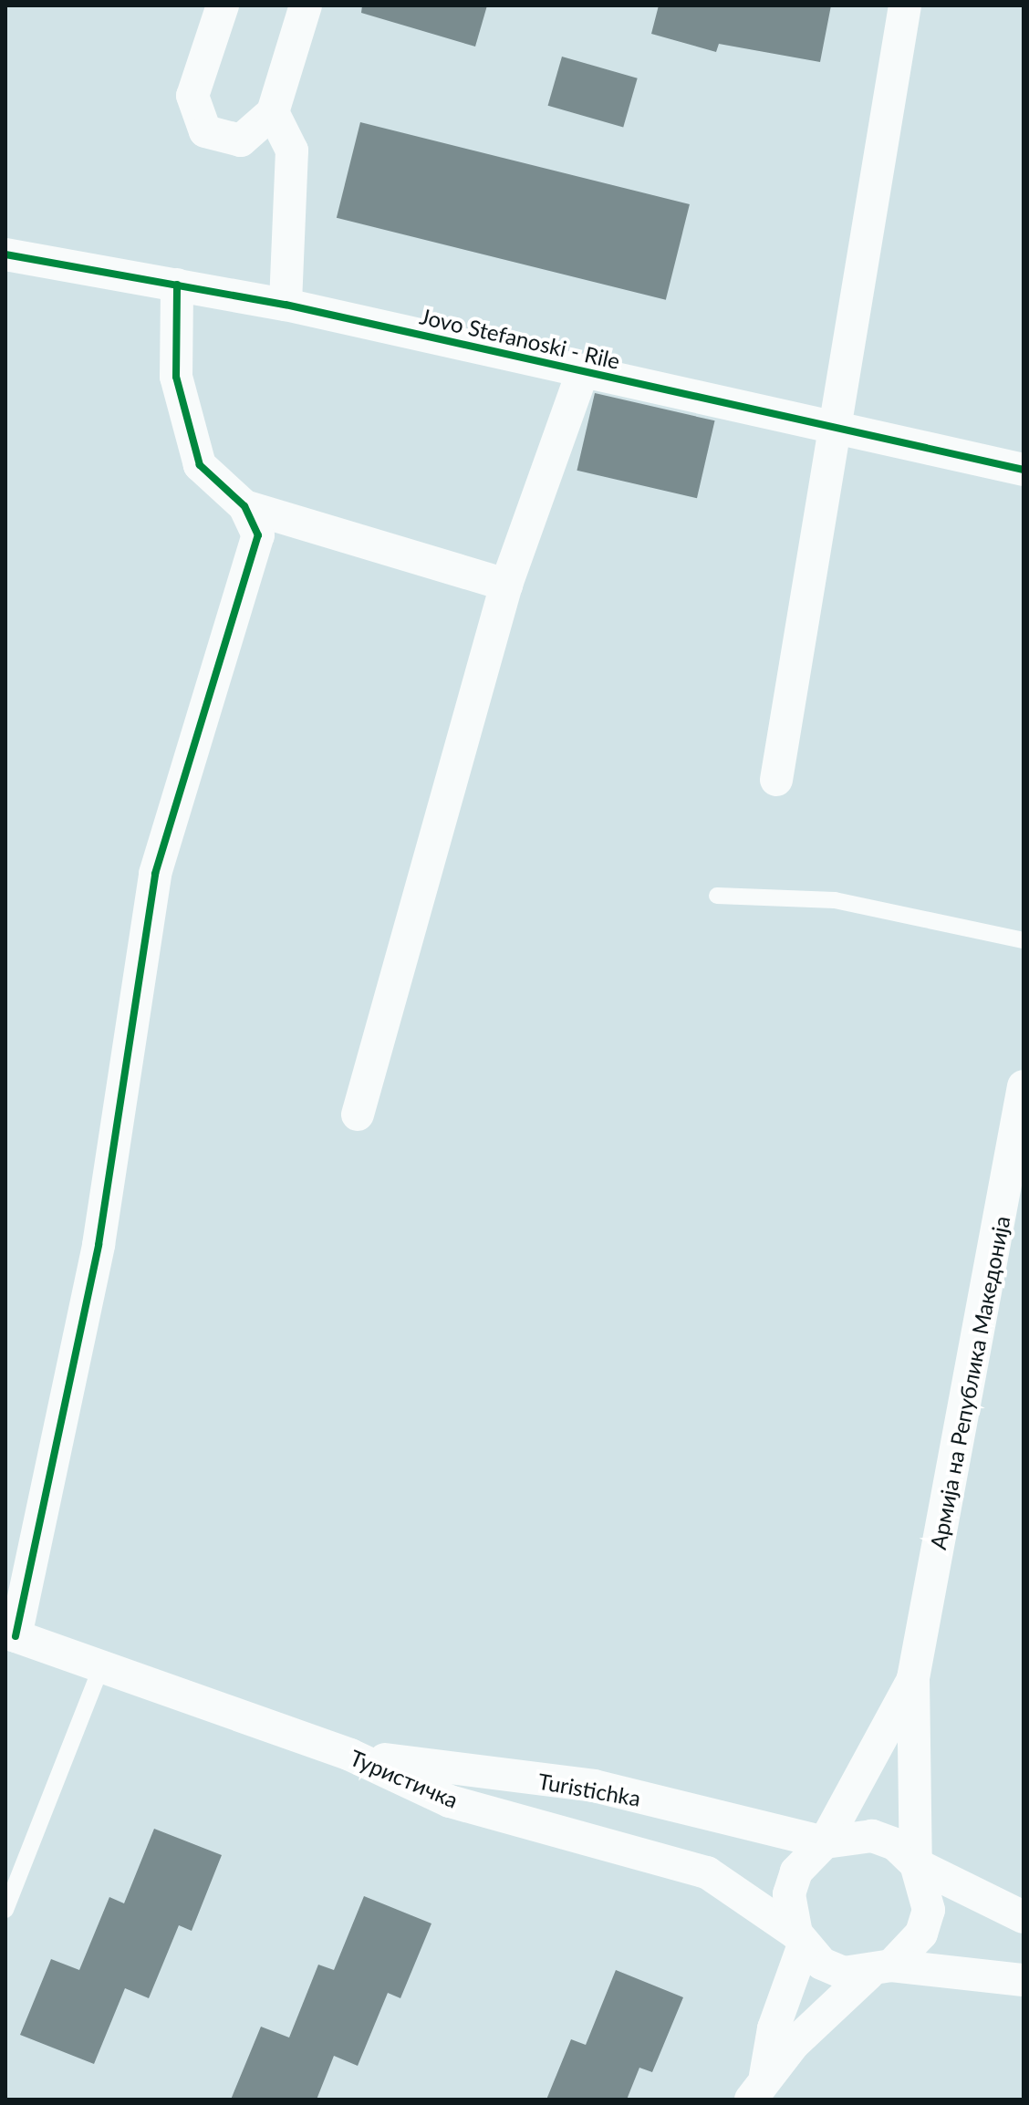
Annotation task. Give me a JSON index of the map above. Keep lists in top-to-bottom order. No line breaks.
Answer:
{"streets":{"street":["Jovo Stefanoski - Rile","Армија на Република Македонија","Туристичка","Turistichka"]},"crossings":[["Армија на Република Македонија","Туристичка"],["Армија на Република Македонија","Turistichka"],["Туристичка","Turistichka"]]}
